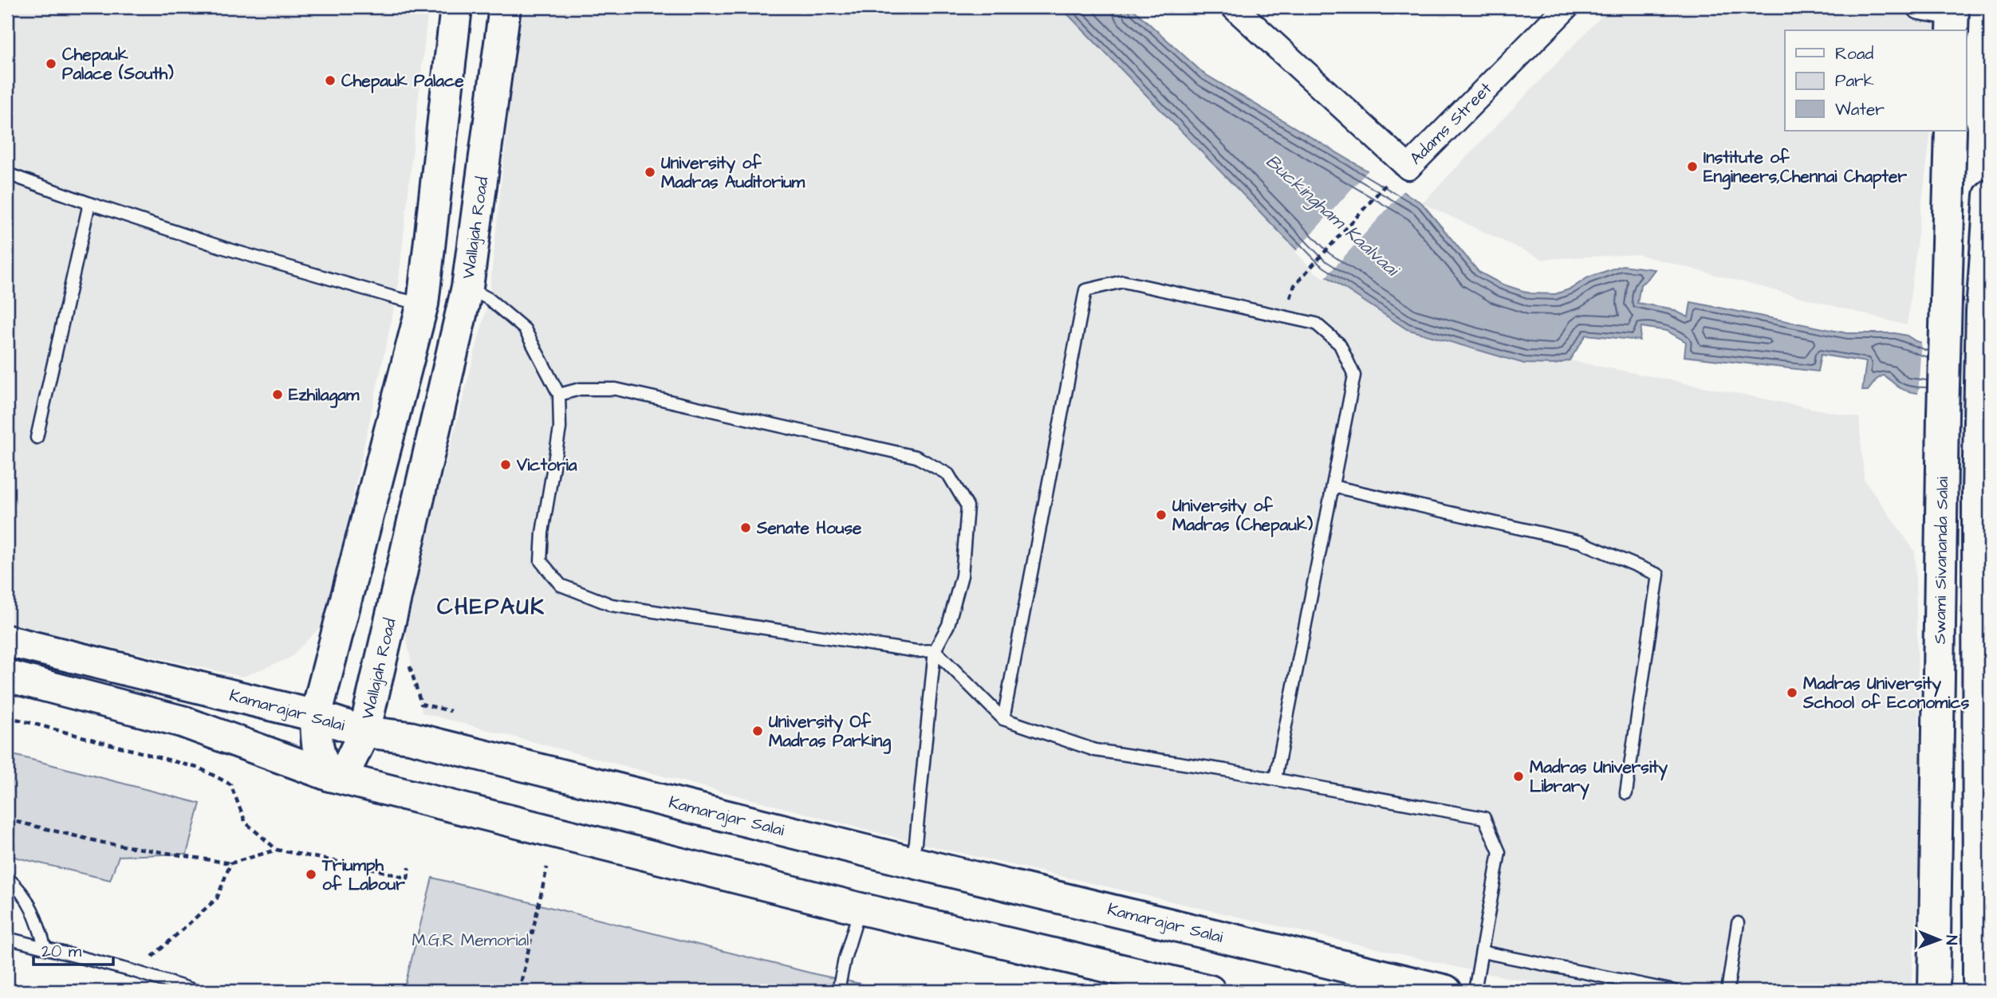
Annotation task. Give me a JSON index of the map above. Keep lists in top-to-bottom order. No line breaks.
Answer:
{"streets":{"main road":["Wallajah Road","Swami Sivananda Salai","Kamarajar Salai"],"street":["Adams Street"]},"crossings":[["Wallajah Road","Kamarajar Salai"]],"districts":["CHEPAUK"],"water":["Buckingham Kaalvaai"],"parks":["M.G.R Memorial"],"places":["Chepauk Palace (South)","Chepauk Palace","Institute of Engineers,Chennai Chapter","University of Madras Auditorium","Ezhilagam","Victoria","University of Madras (Chepauk)","Senate House","Madras University School of Economics","University Of Madras Parking","Madras University Library","Triumph of Labour"],"legend":["Road","Park","Water"],"scale_bar":"20 m","north":"right"}
